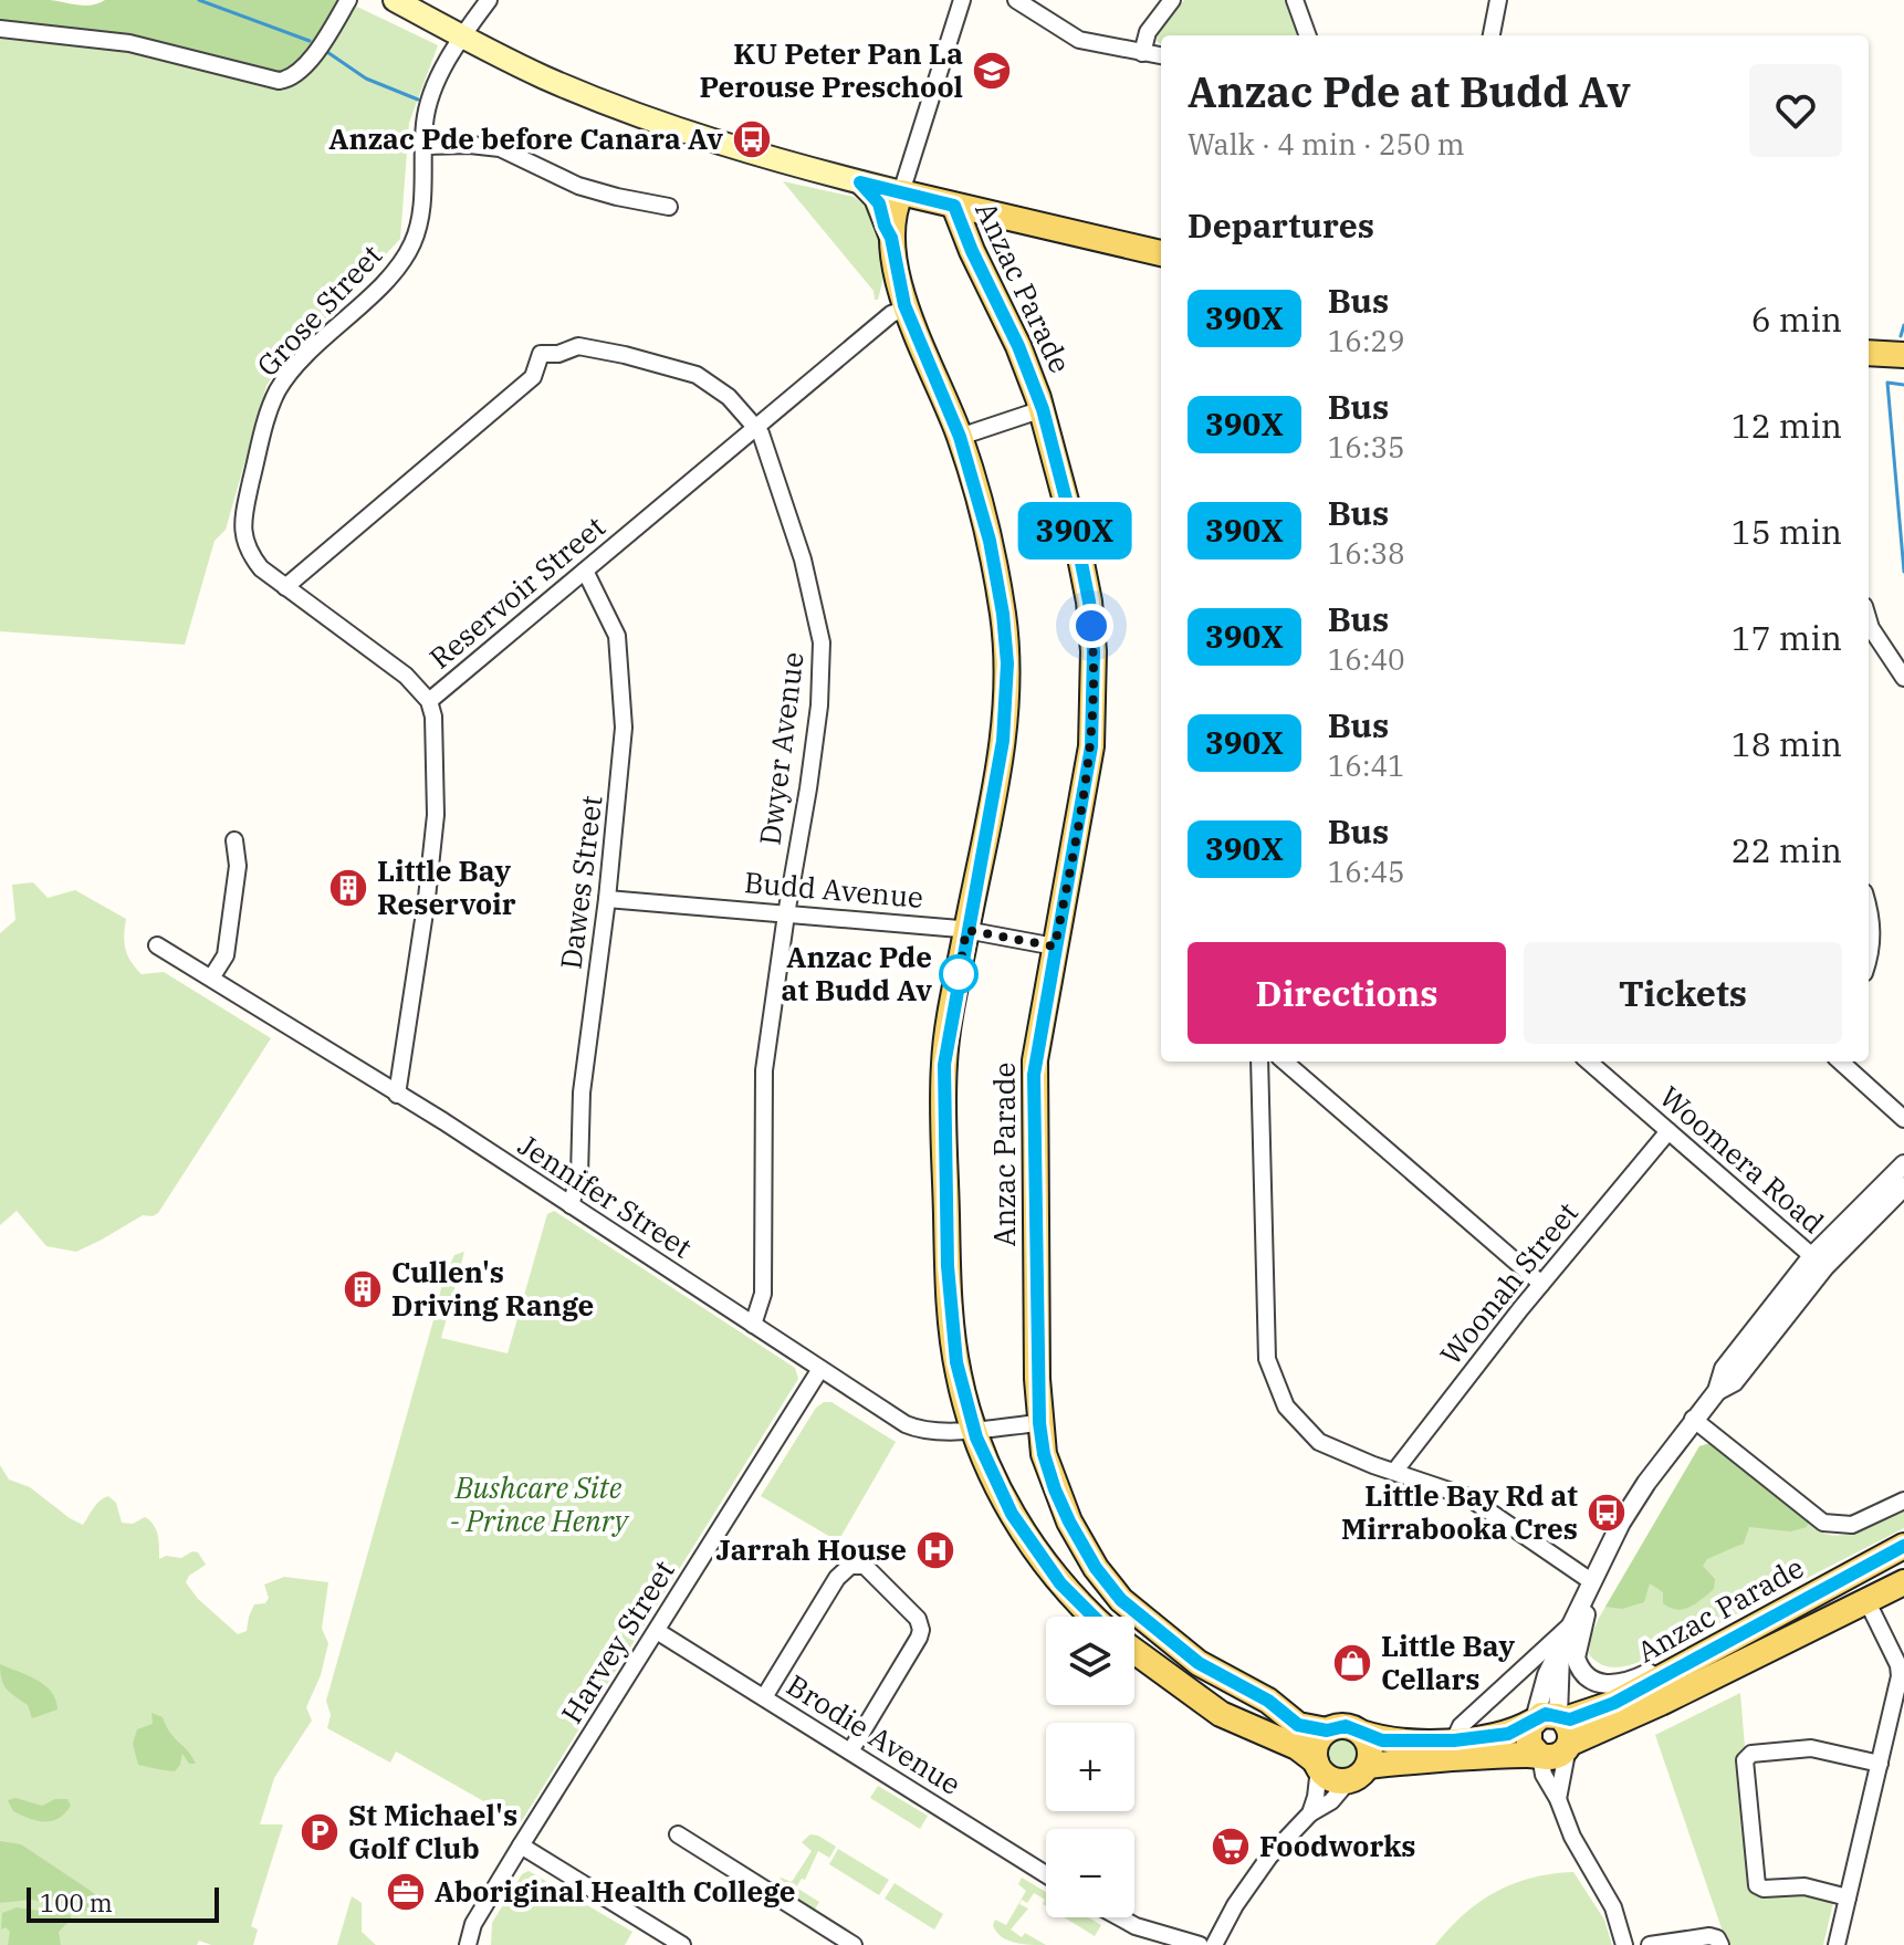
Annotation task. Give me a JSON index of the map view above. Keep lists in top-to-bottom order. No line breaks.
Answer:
{"streets":{"main road":["Anzac Parade"],"street":["Grose Street","Reservoir Street","Dwyer Avenue","Dawes Street","Budd Avenue","Woomera Road","Jennifer Street","Woonah Street","Harvey Street","Brodie Avenue"]},"crossings":[["Anzac Parade","Grose Street"],["Anzac Parade","Reservoir Street"],["Anzac Parade","Budd Avenue"],["Anzac Parade","Jennifer Street"],["Grose Street","Reservoir Street"],["Grose Street","Dwyer Avenue"],["Reservoir Street","Dwyer Avenue"],["Reservoir Street","Dawes Street"],["Reservoir Street","Jennifer Street"],["Dwyer Avenue","Budd Avenue"],["Dwyer Avenue","Jennifer Street"],["Dawes Street","Budd Avenue"],["Dawes Street","Jennifer Street"],["Woomera Road","Woonah Street"],["Jennifer Street","Harvey Street"],["Harvey Street","Brodie Avenue"]],"parks":["Bushcare Site - Prince Henry"],"places":{"school or university":["KU Peter Pan La Perouse Preschool"],"bus stop":["Anzac Pde before Canara Av","Little Bay Rd at Mirrabooka Cres"],"building":["Little Bay Reservoir","Cullen's Driving Range"],"other":["Anzac Pde at Budd Av"],"hospital":["Jarrah House"],"shop":["Little Bay Cellars"],"parking":["St Michael's Golf Club"],"supermarket":["Foodworks"],"office":["Aboriginal Health College"]},"lines":["bus line 390X"],"scale_bar":"100 m","page":{"on_map":"390X","heading":[["Anzac Pde at Budd Av","Walk · 4 min · 250 m"],"Departures"],"list":[{"mark":"390X","name":"Bus","note":"16:29","value":"6 min"},{"mark":"390X","name":"Bus","note":"16:35","value":"12 min"},{"mark":"390X","name":"Bus","note":"16:38","value":"15 min"},{"mark":"390X","name":"Bus","note":"16:40","value":"17 min"},{"mark":"390X","name":"Bus","note":"16:41","value":"18 min"},{"mark":"390X","name":"Bus","note":"16:45","value":"22 min"}],"buttons":["Directions","Tickets"],"map_buttons":["+","−"],"scale":"100 m"}}
